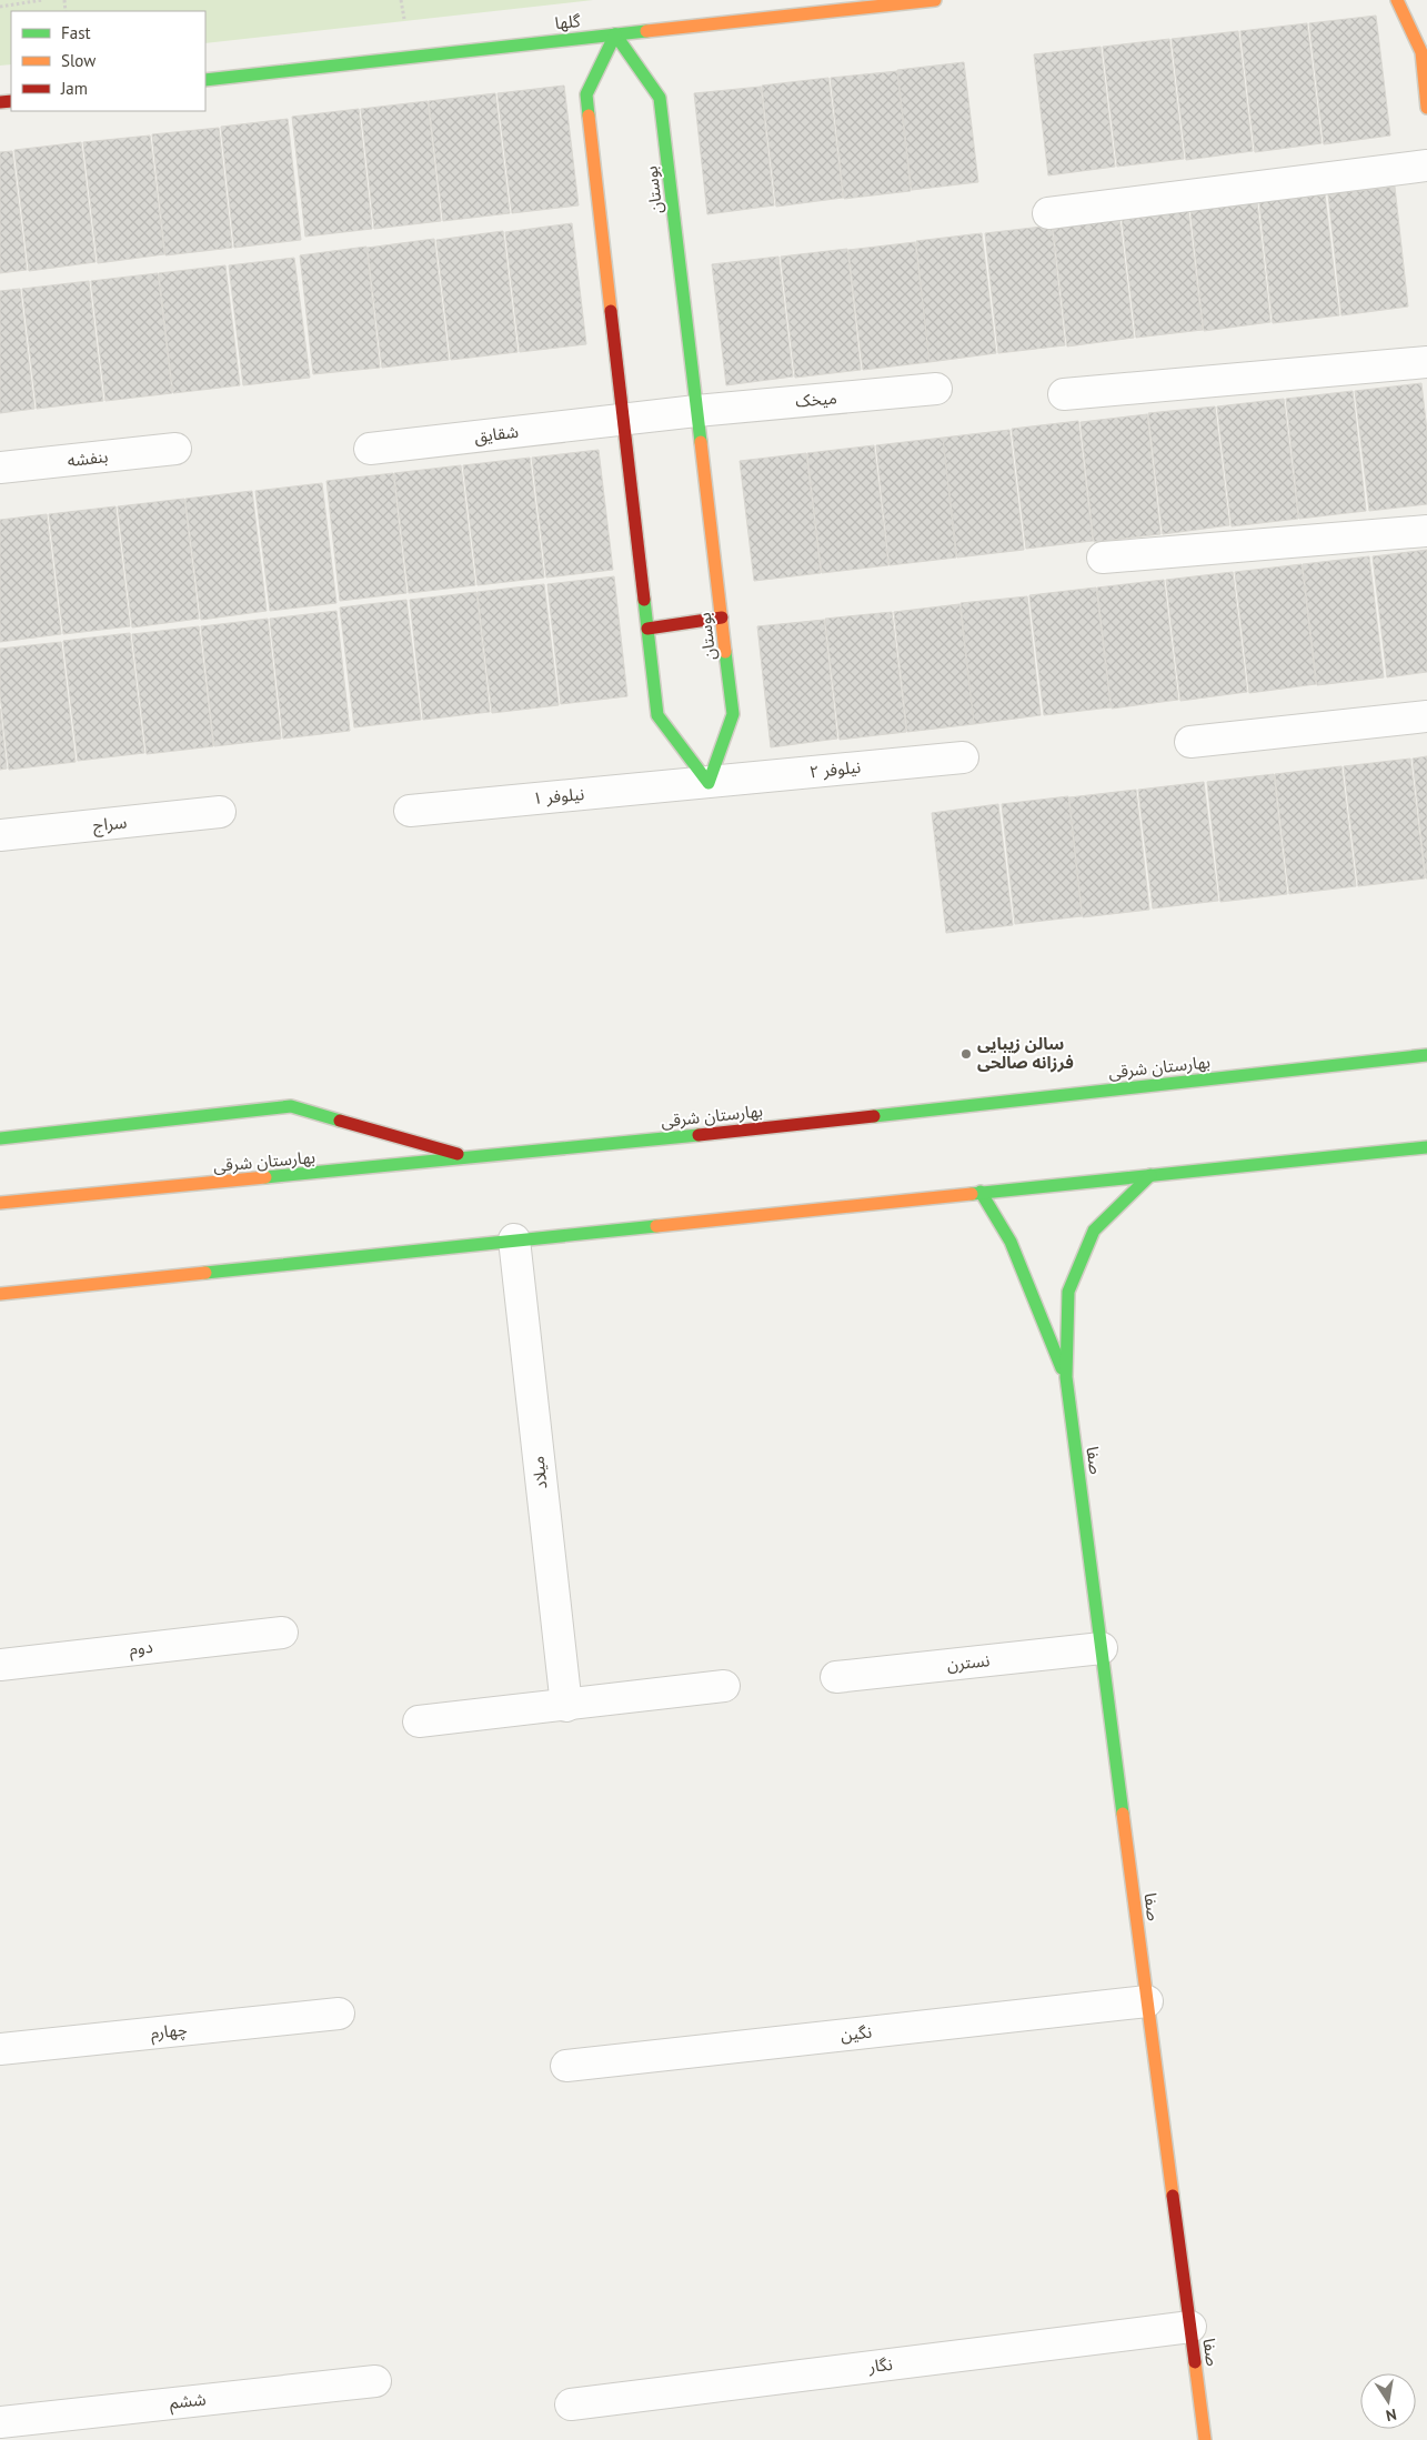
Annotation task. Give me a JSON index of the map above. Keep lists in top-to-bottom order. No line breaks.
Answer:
{"streets":{"street":["گلها","بوستان","میخک","شقایق","بنفشه","نیلوفر ۲","نیلوفر ۱","سراج","بهارستان شرقی","صفا","میلاد","دوم","نسترن","چهارم","نگین","نگار","ششم"]},"crossings":[["گلها","بوستان"],["بوستان","میخک"],["بوستان","نیلوفر ۲"],["بوستان","نیلوفر ۱"],["میخک","شقایق"],["نیلوفر ۲","نیلوفر ۱"],["صفا","نسترن"],["صفا","نگین"],["صفا","نگار"]],"places":["سالن زیبایی فرزانه صالحی"],"legend":["Fast","Slow","Jam"],"north":"bottom"}
